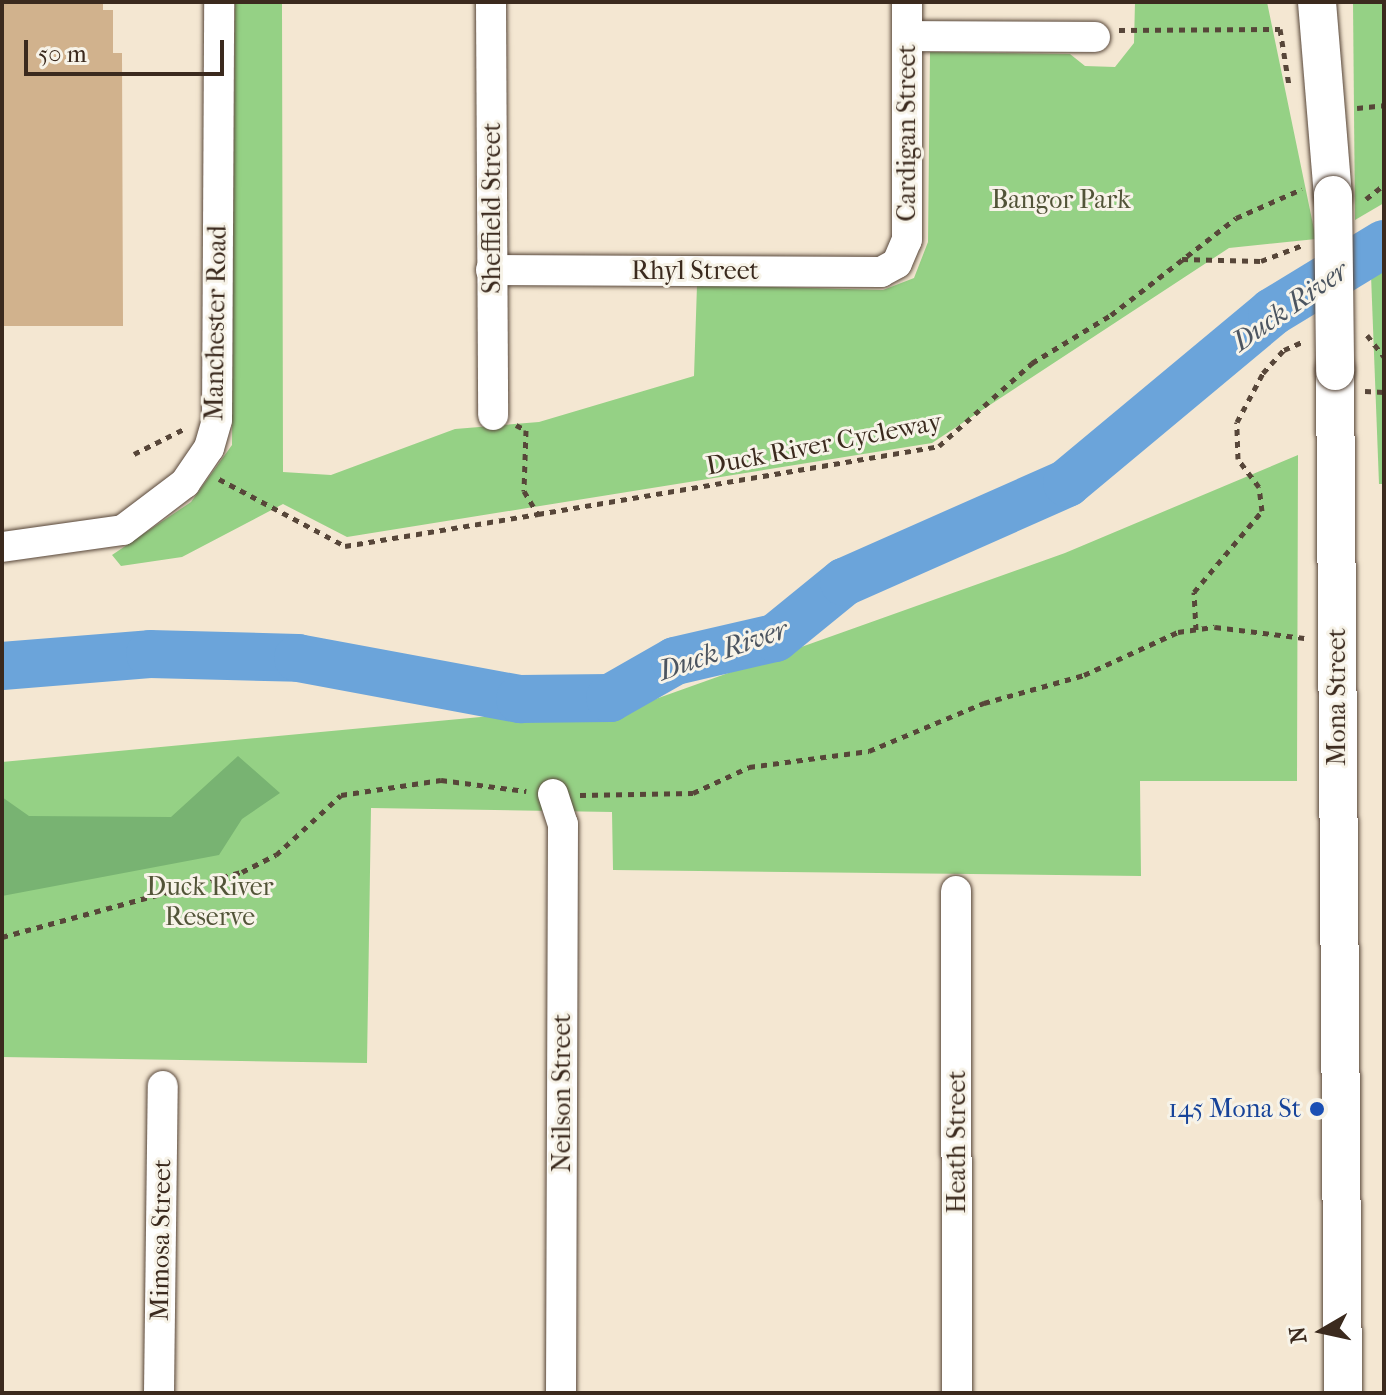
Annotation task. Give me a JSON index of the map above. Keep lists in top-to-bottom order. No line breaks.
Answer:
{"streets":{"main road":["Mona Street"],"street":["Cardigan Street","Sheffield Street","Rhyl Street","Manchester Road","Neilson Street","Heath Street","Mimosa Street"],"path":["Duck River Cycleway"]},"crossings":[["Cardigan Street","Rhyl Street"],["Sheffield Street","Rhyl Street"],["Manchester Road","Duck River Cycleway"],["Duck River Cycleway","Mona Street"]],"water":["Duck River"],"parks":["Bangor Park","Duck River Reserve"],"places":["145 Mona St"],"scale_bar":"50 m","north":"left"}
